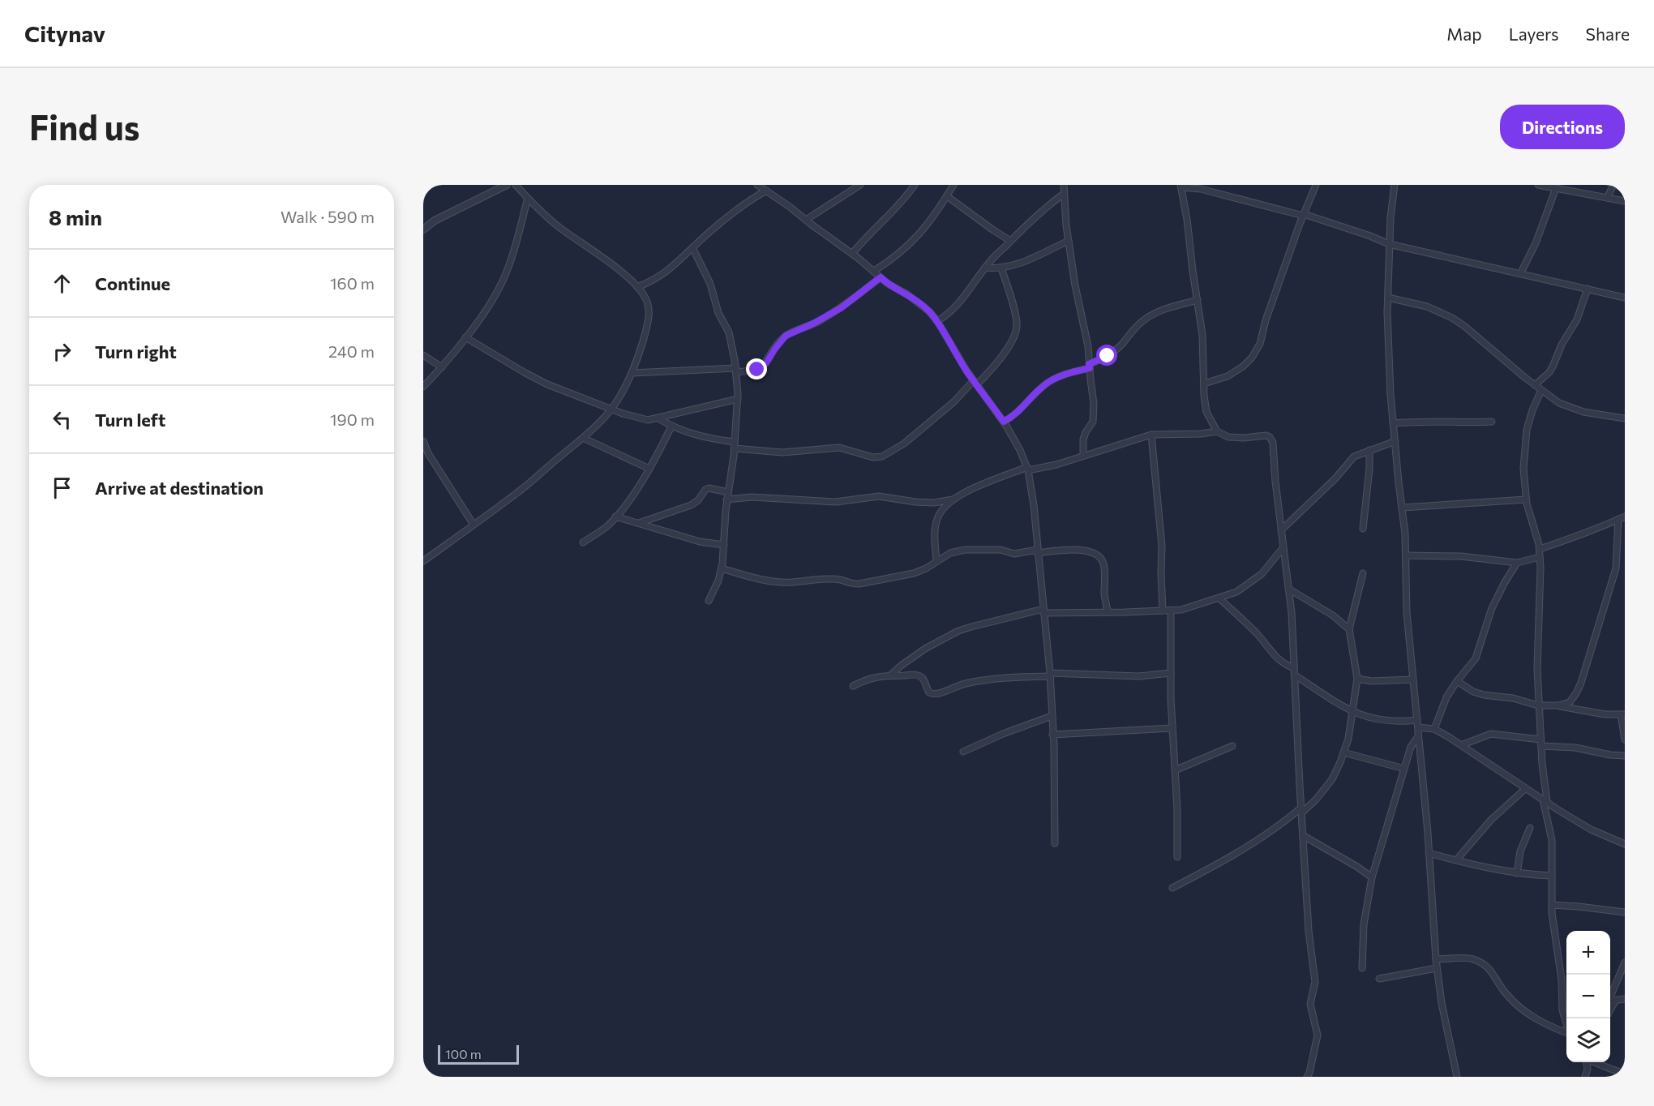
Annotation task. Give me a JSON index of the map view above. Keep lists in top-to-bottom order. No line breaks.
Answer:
{"scale_bar":"100 m","page":{"header":"Citynav","nav":["Map","Layers","Share"],"buttons":"Directions","title":"Find us","heading":["8 min","Walk · 590 m"],"list":[["Continue","160 m"],["Turn right","240 m"],["Turn left","190 m"],"Arrive at destination"],"map_buttons":["+","−"],"scale":"100 m"}}
